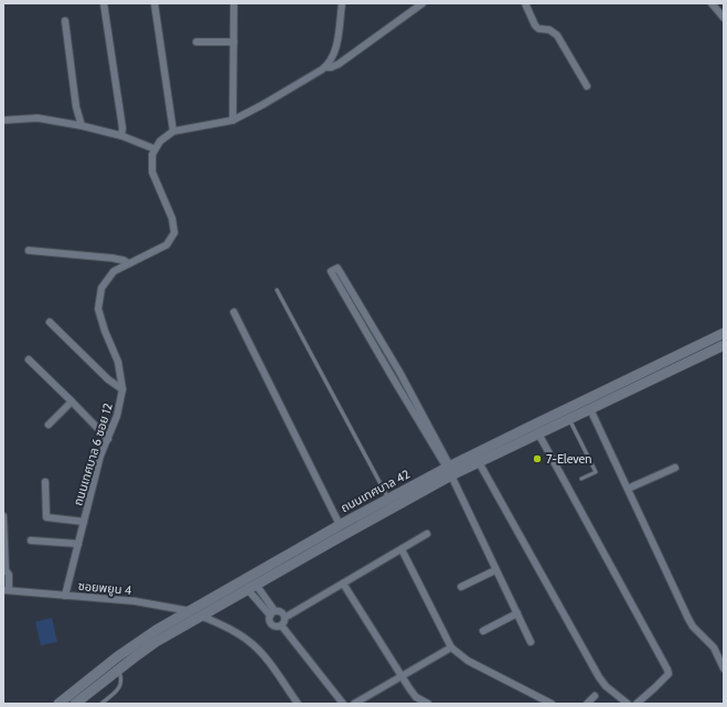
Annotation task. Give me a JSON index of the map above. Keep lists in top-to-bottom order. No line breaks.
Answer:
{"streets":{"street":["ถนนเทศบาล 6 ซอย 12","ถนนเทศบาล 42","ซอยพยูน 4"]},"crossings":[["ถนนเทศบาล 6 ซอย 12","ซอยพยูน 4"],["ถนนเทศบาล 42","ซอยพยูน 4"]],"places":["7-Eleven"]}
